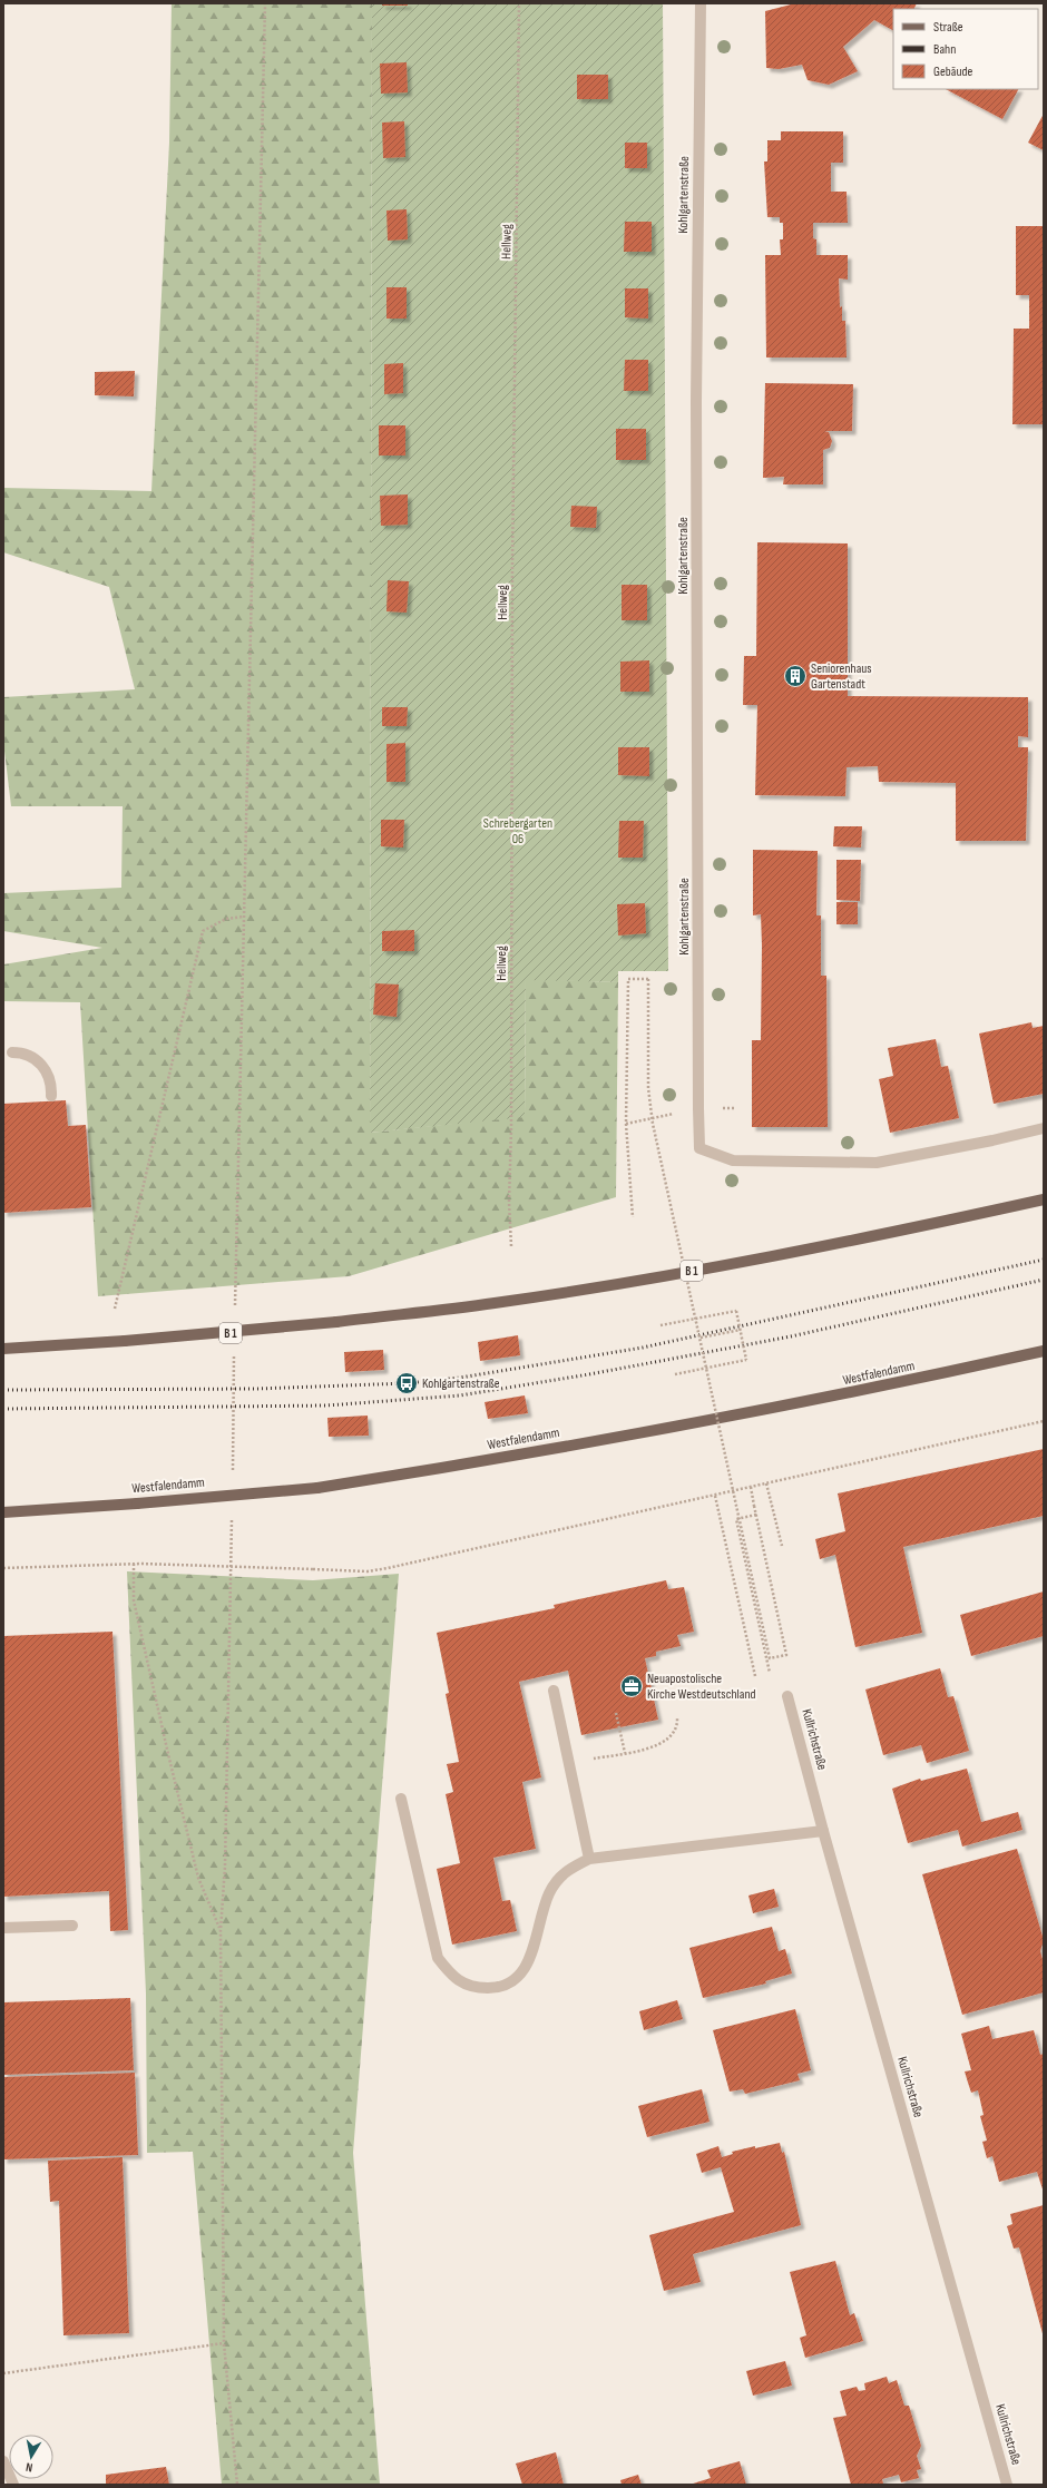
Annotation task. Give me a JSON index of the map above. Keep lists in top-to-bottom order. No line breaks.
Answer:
{"streets":{"main road":["B 1","Westfalendamm"],"street":["Kohlgartenstraße","Kullrichstraße"],"path":["Hellweg"]},"parks":["Schrebergarten 06"],"places":{"building":["Seniorenhaus Gartenstadt"],"bus stop":["Kohlgartenstraße"],"office":["Neuapostolische Kirche Westdeutschland"]},"legend":["Straße","Bahn","Gebäude"],"north":"bottom"}
